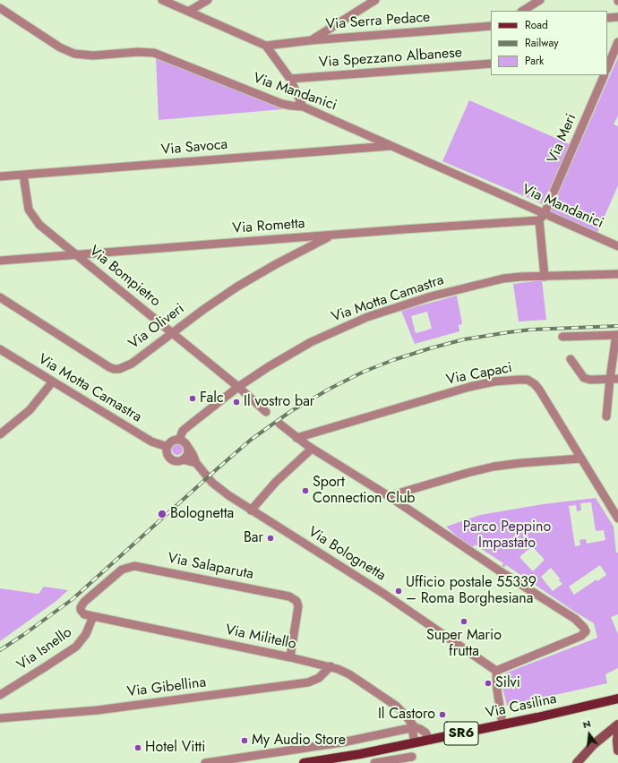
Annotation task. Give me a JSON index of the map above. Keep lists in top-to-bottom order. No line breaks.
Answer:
{"streets":{"main road":["Via Casilina","SR6"],"street":["Via Serra Pedace","Via Spezzano Albanese","Via Mandanici","Via Meri","Via Savoca","Via Rometta","Via Bompietro","Via Motta Camastra","Via Oliveri","Via Capaci","Via Bolognetta","Via Salaparuta","Via Militello","Via Isnello","Via Gibellina"]},"crossings":[["Via Mandanici","Via Meri"],["Via Mandanici","Via Savoca"],["Via Meri","Via Rometta"],["Via Savoca","Via Bompietro"],["Via Rometta","Via Bompietro"],["Via Rometta","Via Oliveri"],["Via Bompietro","Via Motta Camastra"],["Via Bompietro","Via Oliveri"],["Via Motta Camastra","Via Bolognetta"],["Via Salaparuta","Via Militello"],["Via Militello","Via Isnello"],["Via Militello","Via Gibellina"],["Via Militello","Via Casilina"]],"parks":["Parco Peppino Impastato"],"places":["Falc","Il vostro bar","Sport Connection Club","Bolognetta","Bar","Ufficio postale 55339 – Roma Borghesiana","Super Mario frutta","Silvi","Il Castoro","My Audio Store","Hotel Vitti"],"legend":["Road","Railway","Park"],"north":"top"}
